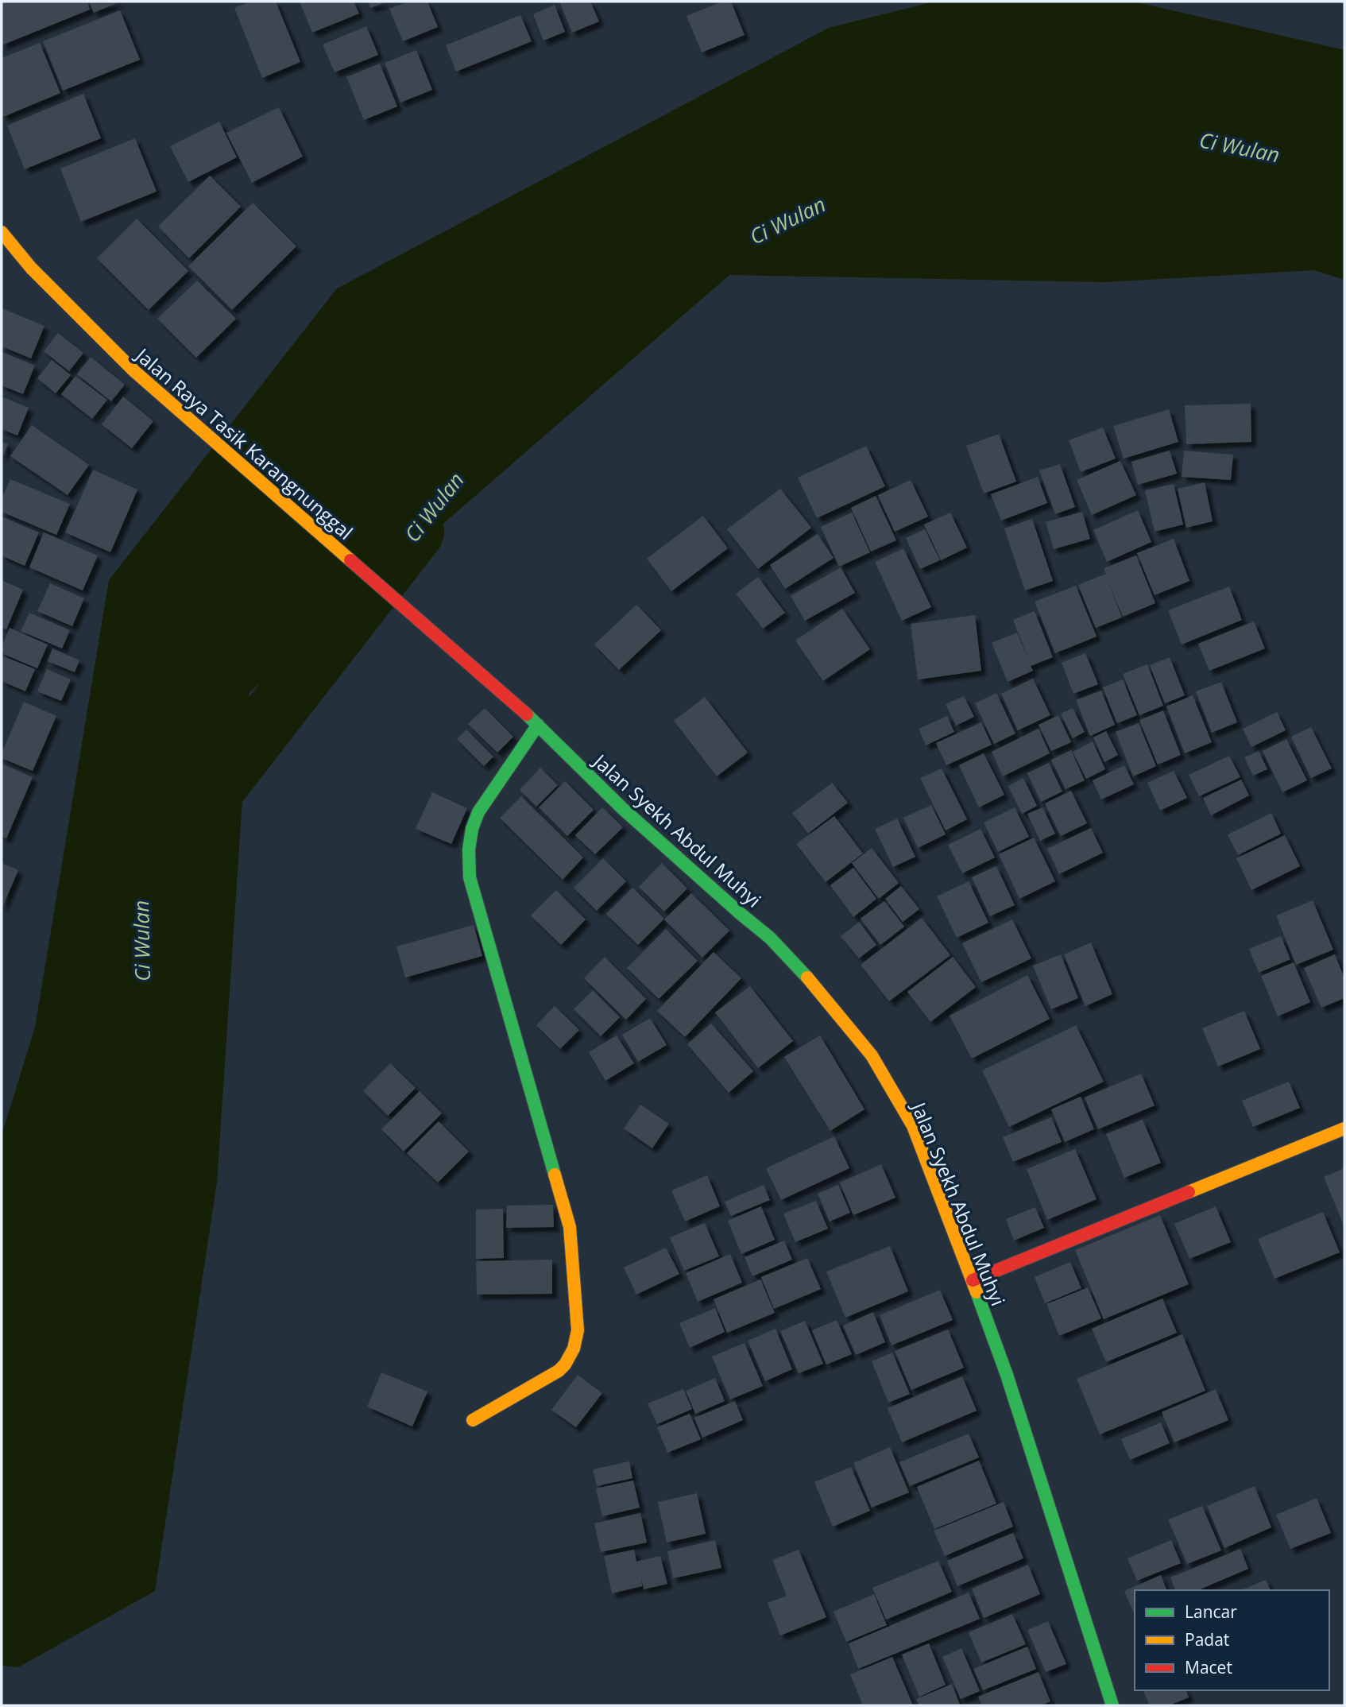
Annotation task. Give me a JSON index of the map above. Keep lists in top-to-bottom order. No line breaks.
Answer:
{"streets":{"main road":["Jalan Raya Tasik Karangnunggal","Jalan Syekh Abdul Muhyi"]},"crossings":[["Jalan Raya Tasik Karangnunggal","Jalan Syekh Abdul Muhyi"]],"water":["Ci Wulan"],"legend":["Lancar","Padat","Macet"]}
